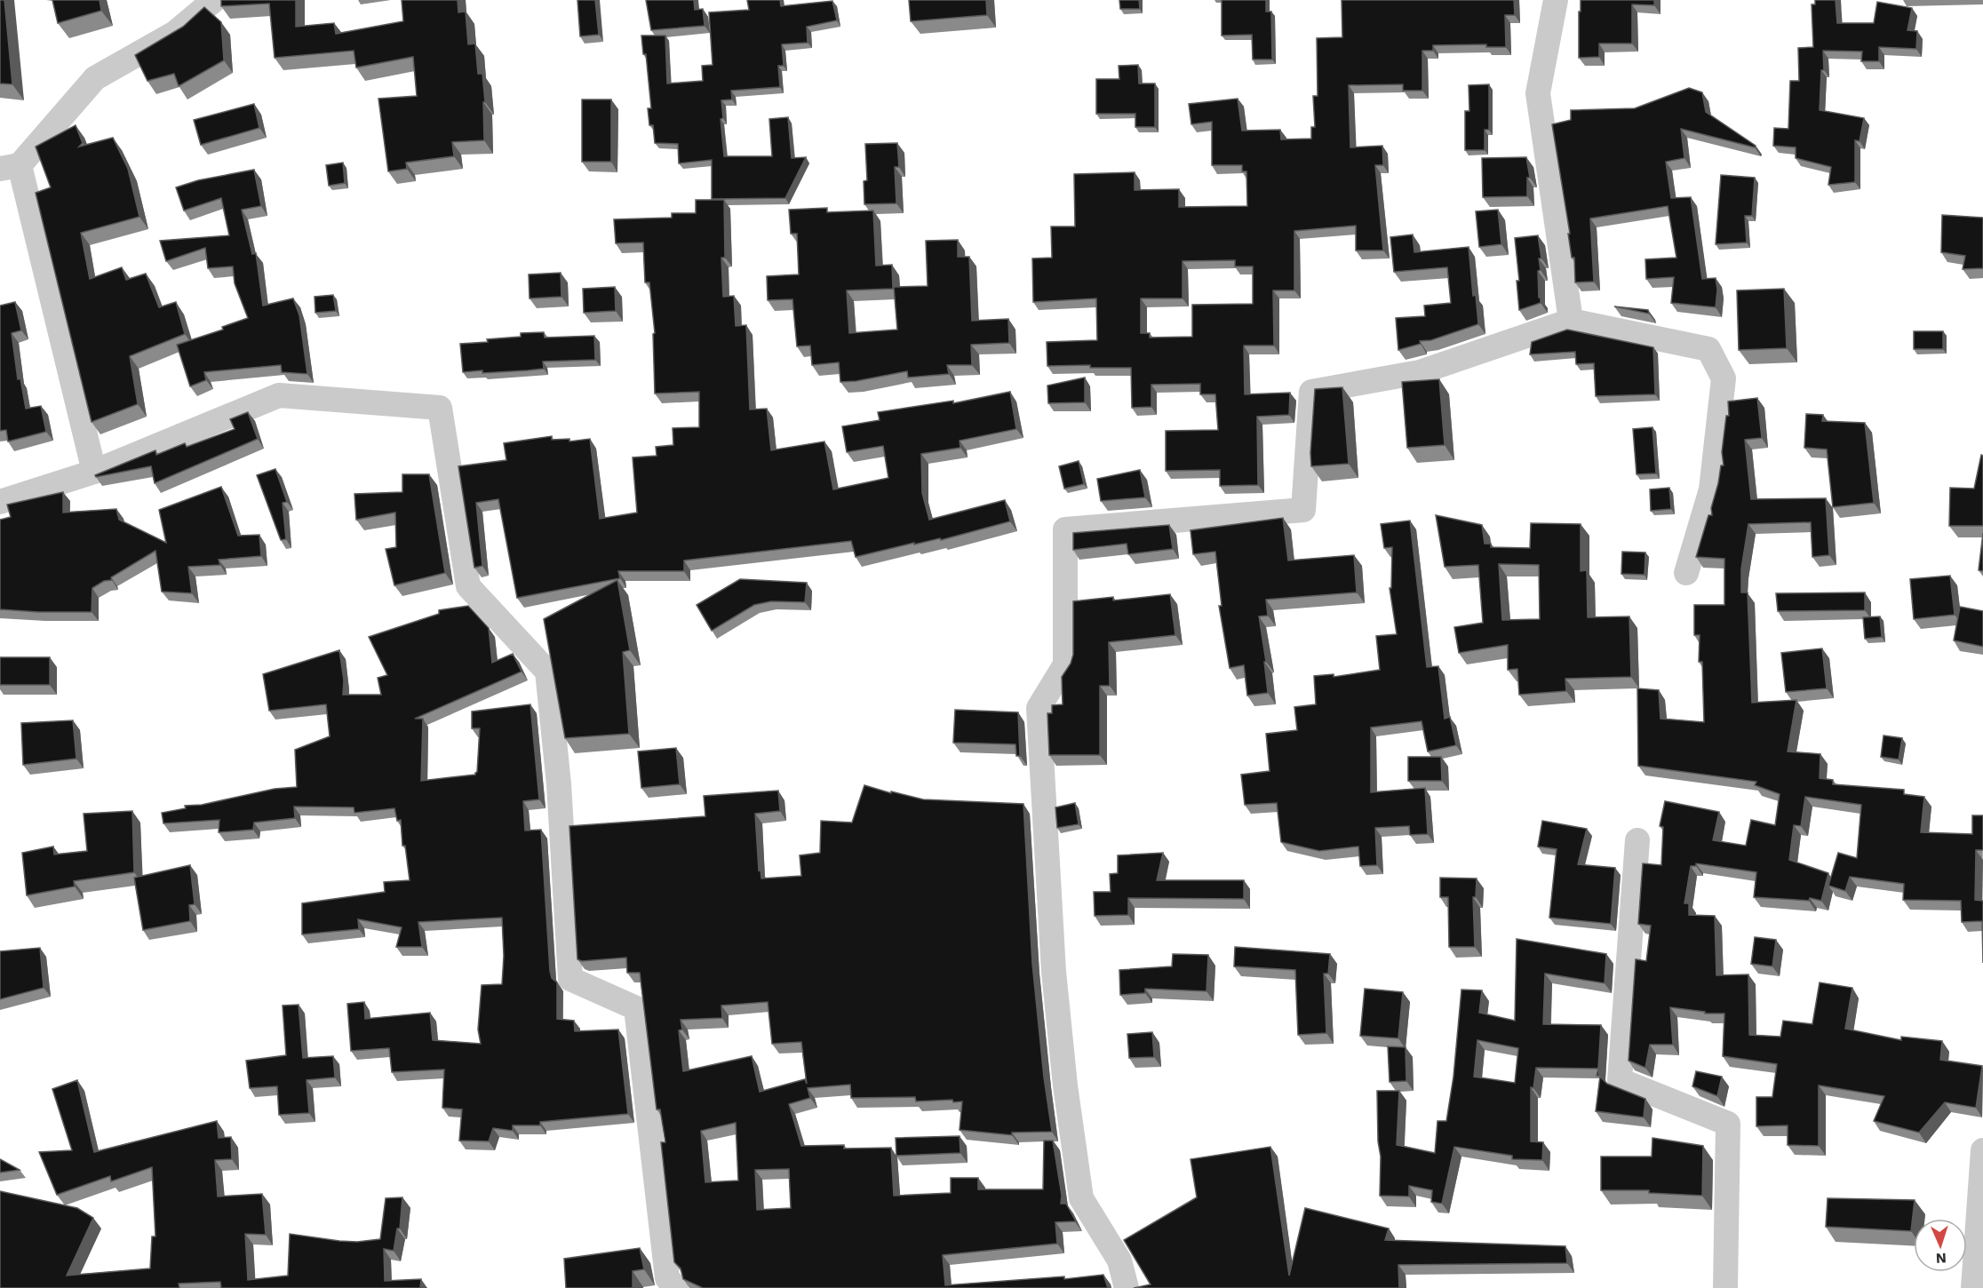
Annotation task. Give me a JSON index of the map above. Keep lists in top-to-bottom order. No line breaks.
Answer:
{"north":"bottom"}
